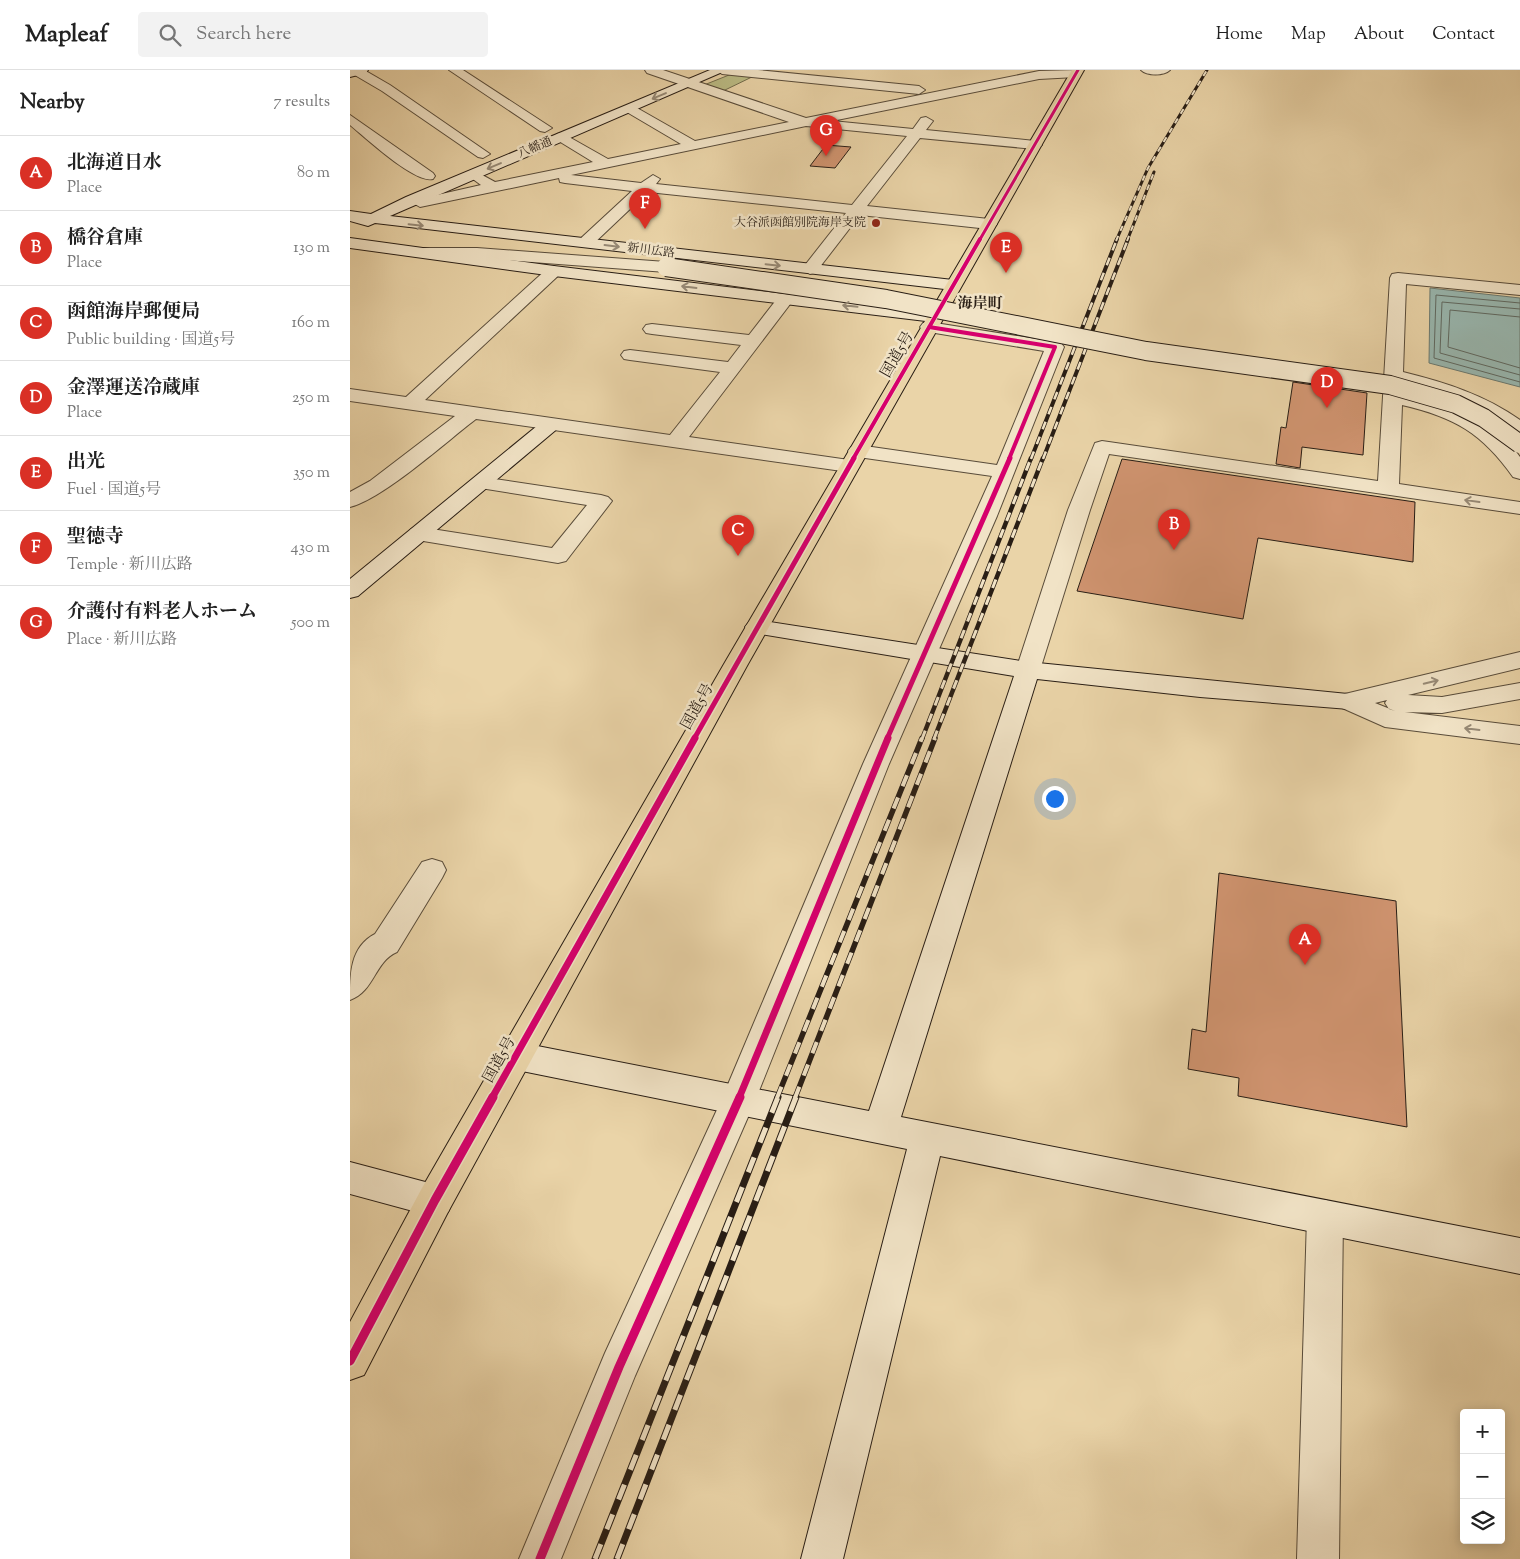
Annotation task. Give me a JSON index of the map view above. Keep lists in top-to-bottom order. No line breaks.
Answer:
{"streets":{"highway":["国道5号"],"street":["八幡通","新川広路"]},"crossings":[["八幡通","新川広路"],["新川広路","国道5号"]],"districts":["海岸町"],"places":["大谷派函館別院海岸支院"],"page":{"header":"Mapleaf","search":"Search here","nav":["Home","Map","About","Contact"],"heading":["Nearby","7 results"],"pins":["G","F","E","D","B","C","A"],"list":[{"mark":"A","name":"北海道日水","note":"Place","value":"80 m"},{"mark":"B","name":"橋谷倉庫","note":"Place","value":"130 m"},{"mark":"C","name":"函館海岸郵便局","note":"Public building · 国道5号","value":"160 m"},{"mark":"D","name":"金澤運送冷蔵庫","note":"Place","value":"250 m"},{"mark":"E","name":"出光","note":"Fuel · 国道5号","value":"350 m"},{"mark":"F","name":"聖徳寺","note":"Temple · 新川広路","value":"430 m"},{"mark":"G","name":"介護付有料老人ホーム","note":"Place · 新川広路","value":"500 m"}],"map_buttons":["+","−"]}}
